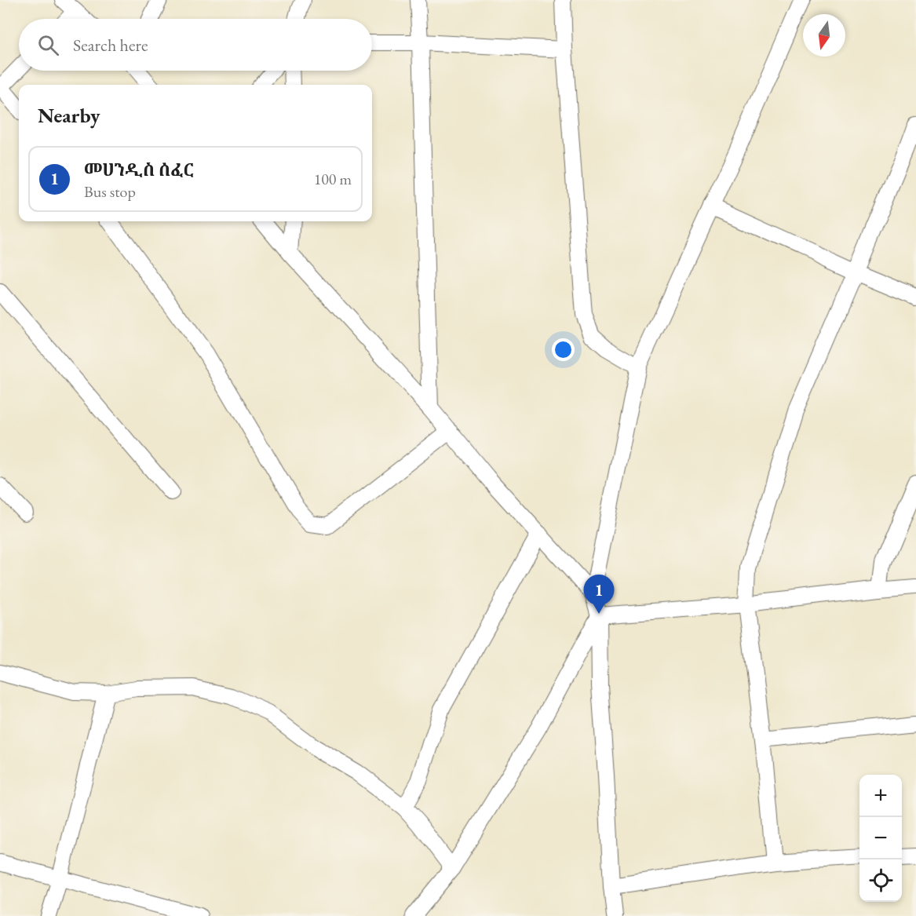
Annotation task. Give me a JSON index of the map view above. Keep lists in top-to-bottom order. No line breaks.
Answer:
{"north":"bottom","page":{"search":"Search here","heading":"Nearby","list":[{"mark":"1","name":"መሀንዲስ ሰፈር","note":"Bus stop","value":"100 m"}],"pins":"1","map_buttons":["+","−"]}}
